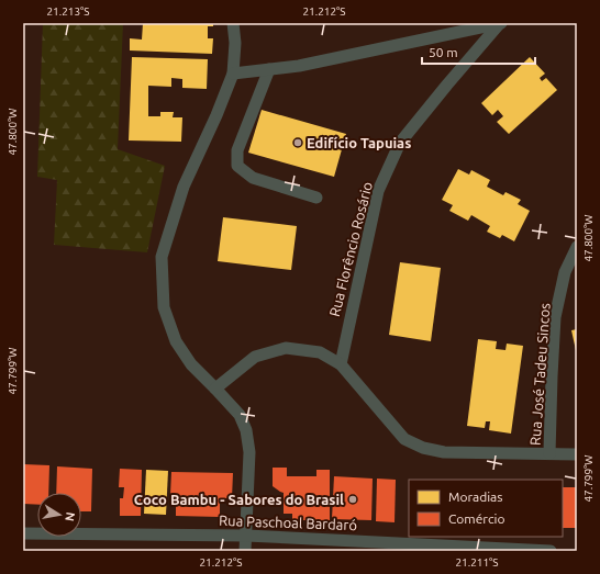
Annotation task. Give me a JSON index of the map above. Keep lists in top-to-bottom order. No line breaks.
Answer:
{"streets":{"street":["Rua Florêncio Rosário","Rua José Tadeu Sincos","Rua Paschoal Bardaró"]},"places":["Edifício Tapuias","Coco Bambu - Sabores do Brasil"],"legend":["Moradias","Comércio"],"scale_bar":"50 m","north":"right","coordinates":["21.213°S","21.212°S","47.800°W","47.799°W","21.211°S"]}
